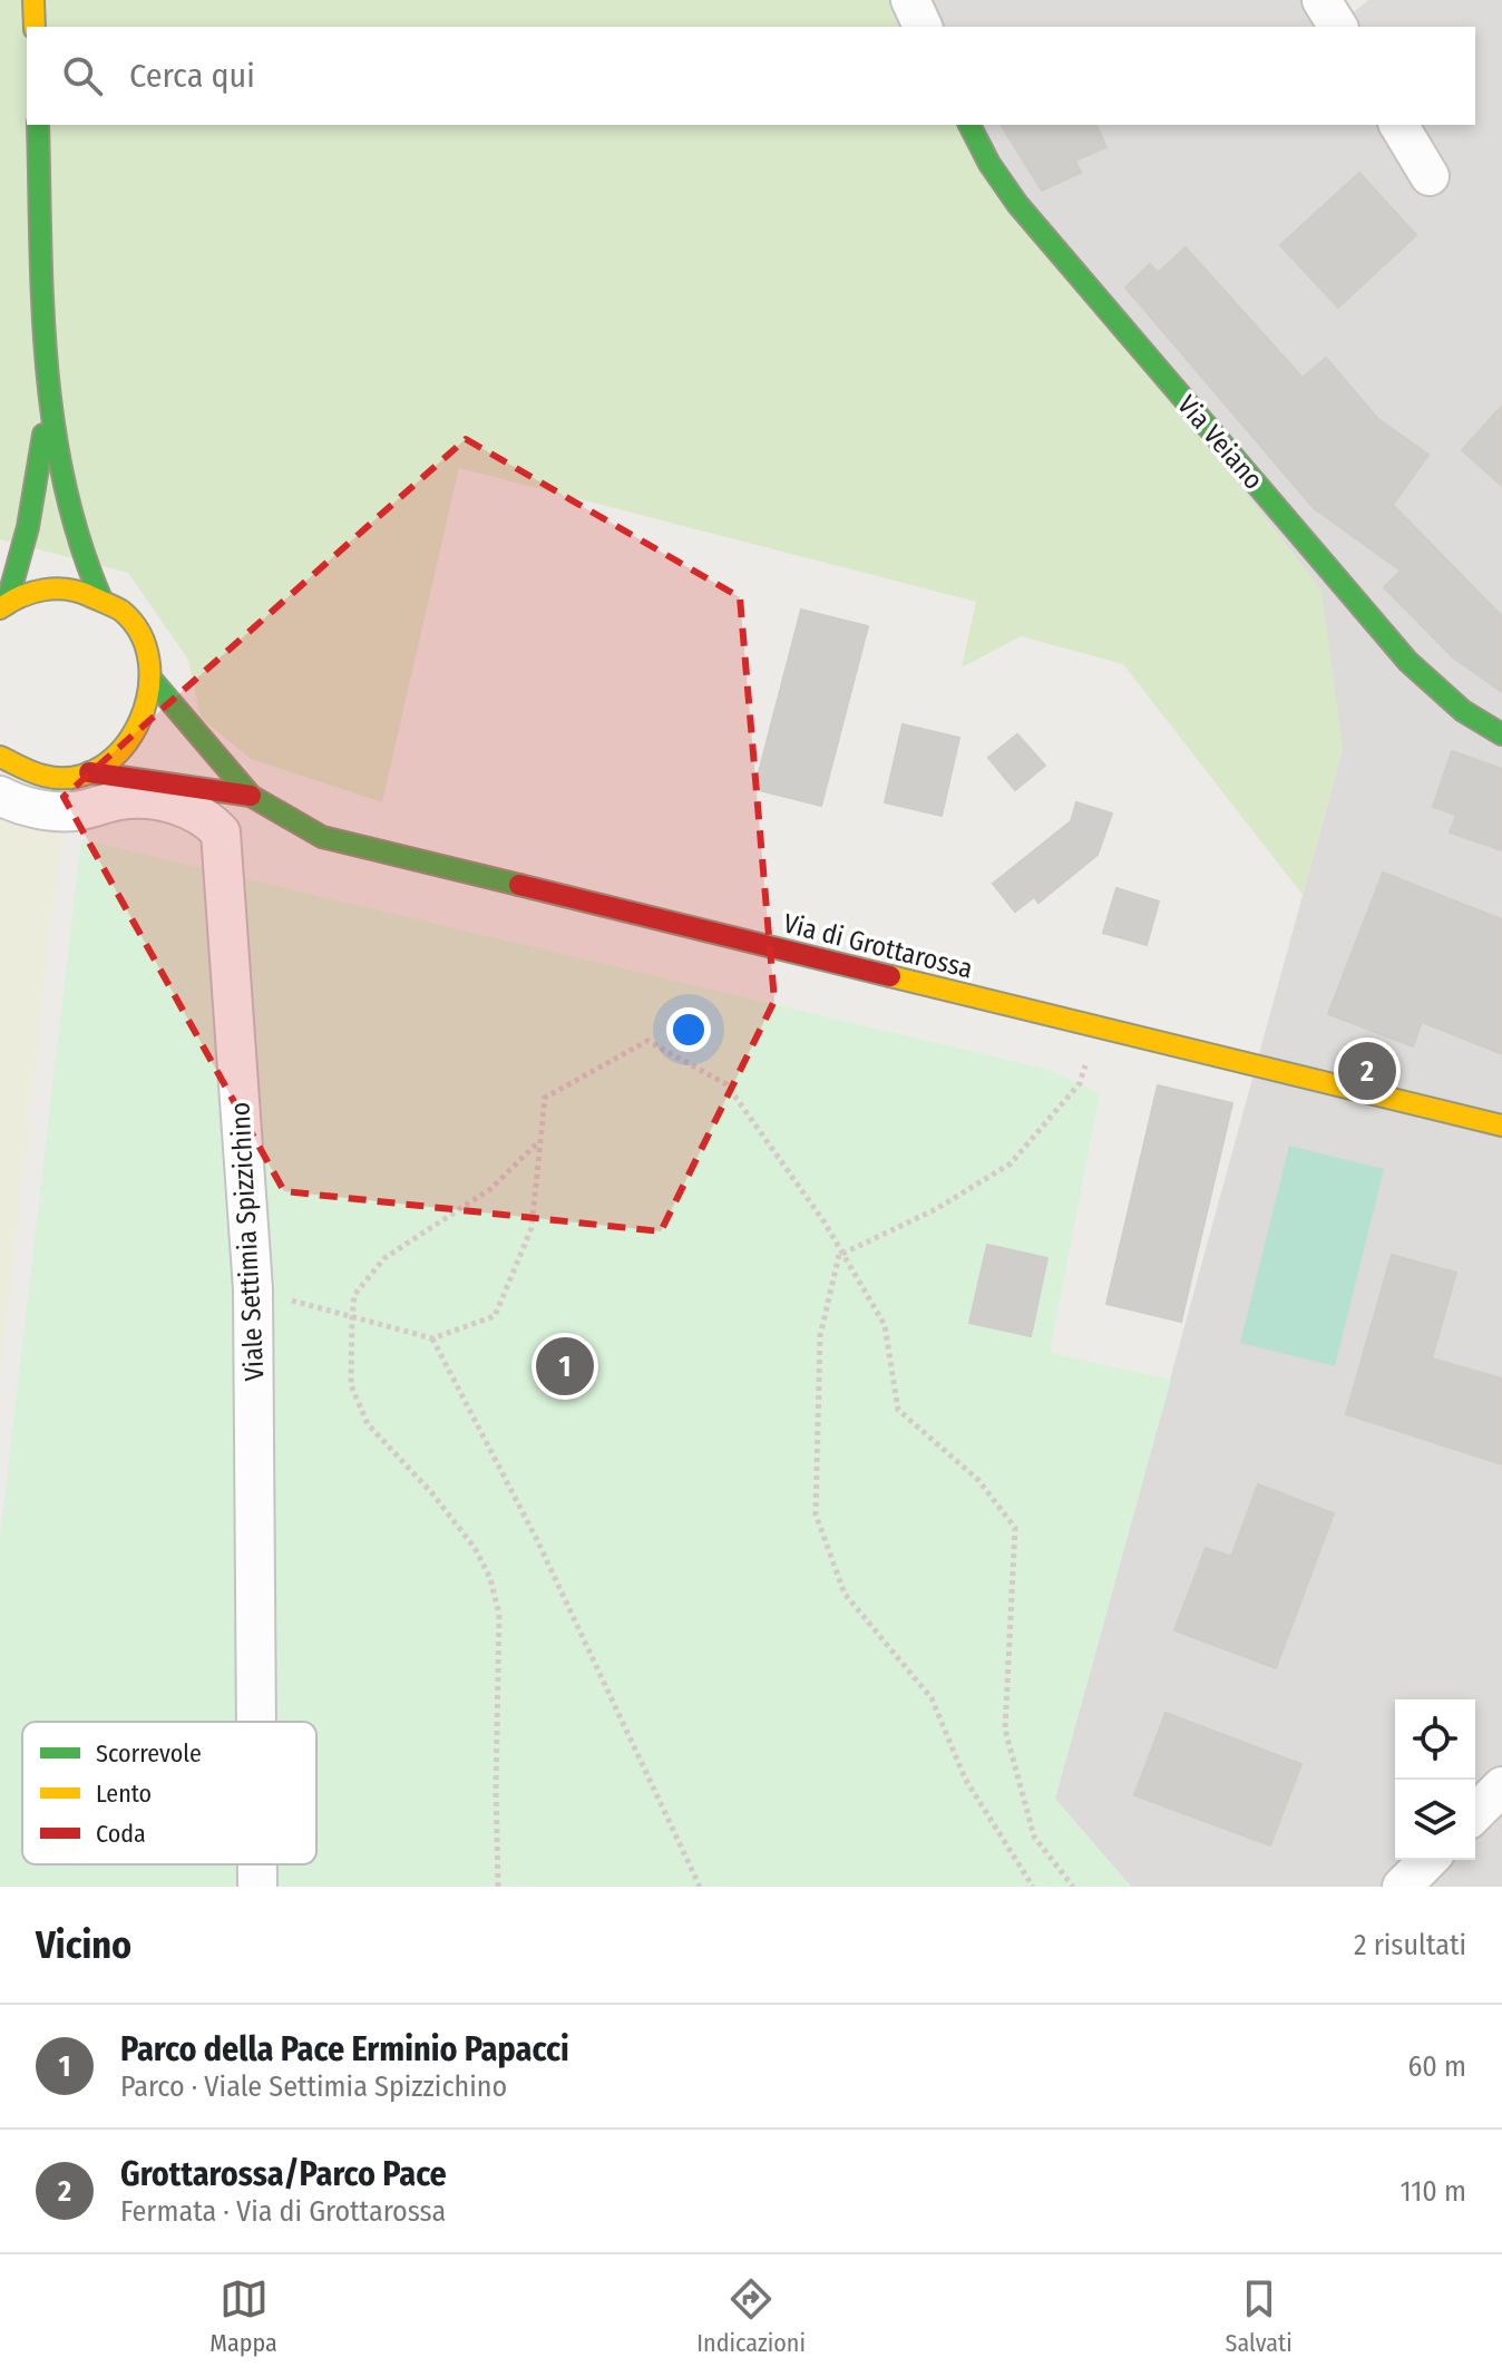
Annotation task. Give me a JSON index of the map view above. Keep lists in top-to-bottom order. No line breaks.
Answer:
{"streets":{"street":["Via Veiano","Via di Grottarossa","Viale Settimia Spizzichino"]},"legend":["Scorrevole","Lento","Coda"],"page":{"search":"Cerca qui","pins":["2","1"],"heading":["Vicino","2 risultati"],"list":[{"mark":"1","name":"Parco della Pace Erminio Papacci","note":"Parco · Viale Settimia Spizzichino","value":"60 m"},{"mark":"2","name":"Grottarossa/Parco Pace","note":"Fermata · Via di Grottarossa","value":"110 m"}],"nav":["Mappa","Indicazioni","Salvati"]}}
